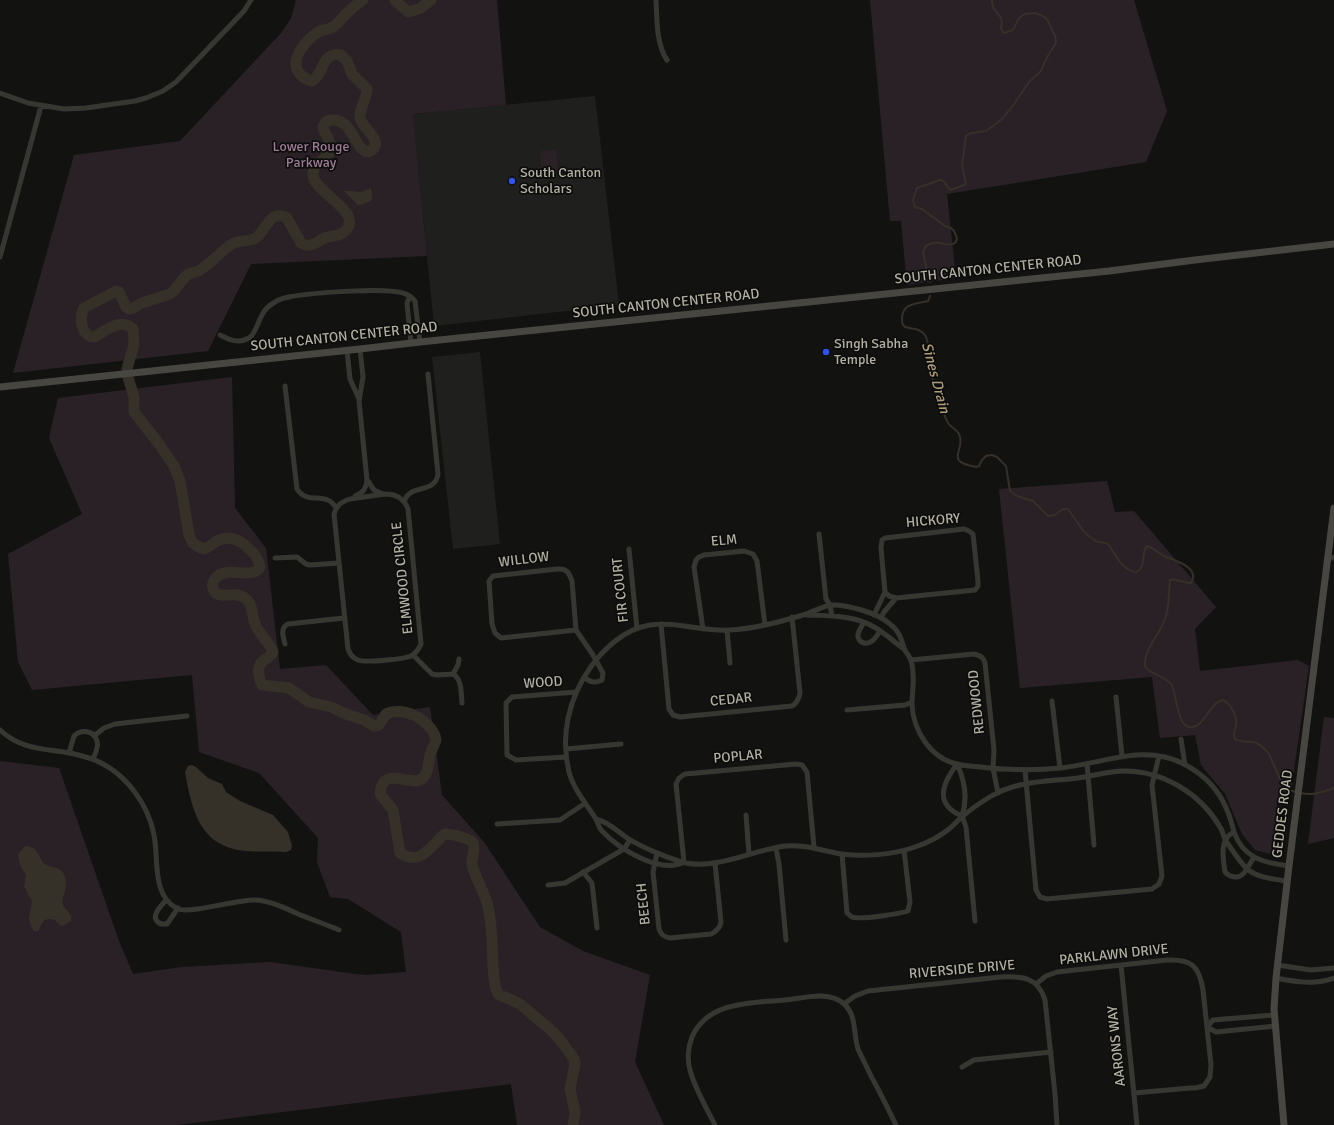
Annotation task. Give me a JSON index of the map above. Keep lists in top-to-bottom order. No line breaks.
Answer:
{"streets":{"main road":["SOUTH CANTON CENTER ROAD","GEDDES ROAD"],"street":["HICKORY","ELM","WILLOW","ELMWOOD CIRCLE","FIR COURT","WOOD","CEDAR","REDWOOD","POPLAR","BEECH","PARKLAWN DRIVE","RIVERSIDE DRIVE","AARONS WAY"]},"crossings":[["PARKLAWN DRIVE","RIVERSIDE DRIVE"],["PARKLAWN DRIVE","AARONS WAY"]],"water":["Sines Drain"],"parks":["Lower Rouge Parkway"],"places":["South Canton Scholars","Singh Sabha Temple"]}
